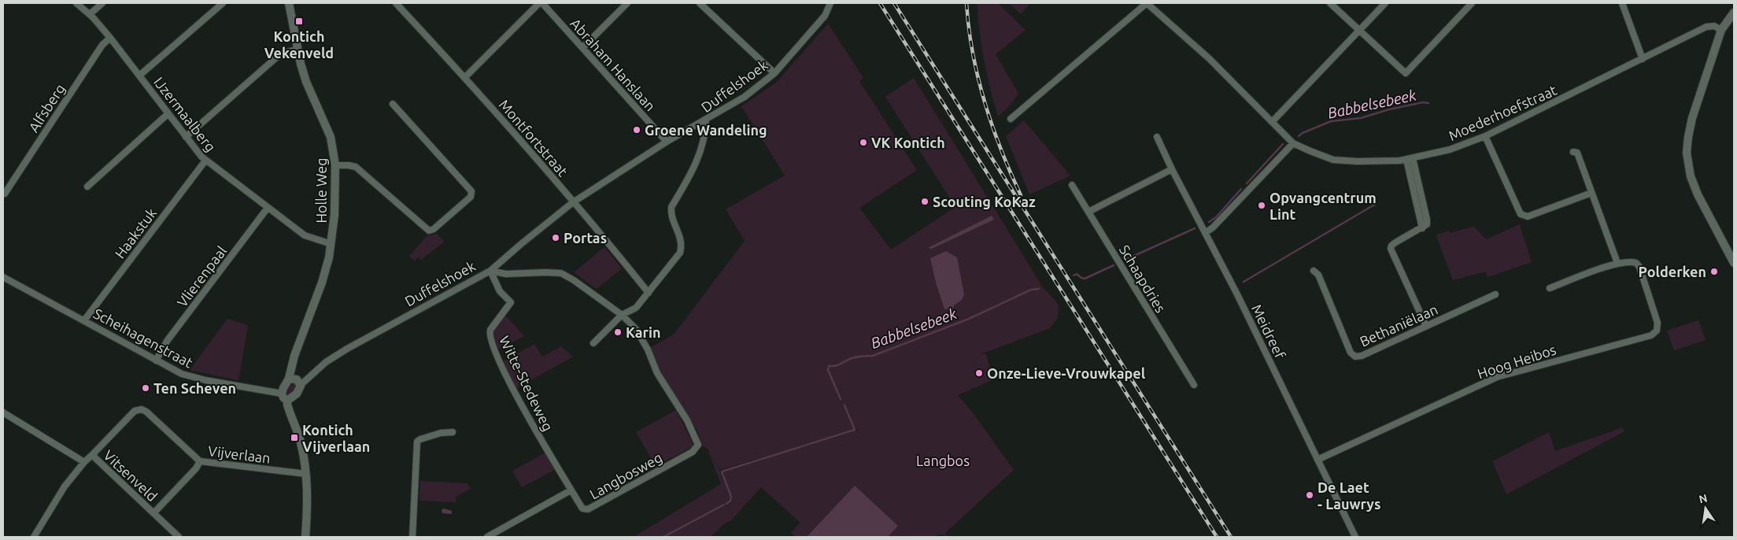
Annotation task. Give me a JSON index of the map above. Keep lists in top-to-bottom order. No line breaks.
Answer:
{"streets":{"street":["Abraham Hanslaan","Duffelshoek","Alfsberg","Moederhoefstraat","IJzermaalberg","Montfortstraat","Holle Weg","Haakstuk","Vlierenpaal","Schaapdries","Bethaniëlaan","Meidreef","Scheihagenstraat","Hoog Heibos","Witte-Stedeweg","Vijverlaan","Vitsenveld","Langbosweg"]},"crossings":[["Duffelshoek","Montfortstraat"],["Duffelshoek","Holle Weg"],["Duffelshoek","Scheihagenstraat"],["Duffelshoek","Witte-Stedeweg"],["Duffelshoek","Langbosweg"],["Alfsberg","IJzermaalberg"],["IJzermaalberg","Holle Weg"],["IJzermaalberg","Haakstuk"],["IJzermaalberg","Vlierenpaal"],["Holle Weg","Scheihagenstraat"],["Haakstuk","Scheihagenstraat"],["Vlierenpaal","Scheihagenstraat"],["Meidreef","Hoog Heibos"],["Witte-Stedeweg","Langbosweg"],["Vijverlaan","Vitsenveld"]],"water":["Babbelsebeek"],"parks":["Langbos"],"places":{"transit":["Kontich Vekenveld","Kontich Vijverlaan"],"other":["Groene Wandeling","VK Kontich","Scouting KoKaz","Opvangcentrum Lint","Portas","Polderken","Karin","Onze-Lieve-Vrouwkapel","Ten Scheven","De Laet - Lauwrys"]},"north":"top"}
